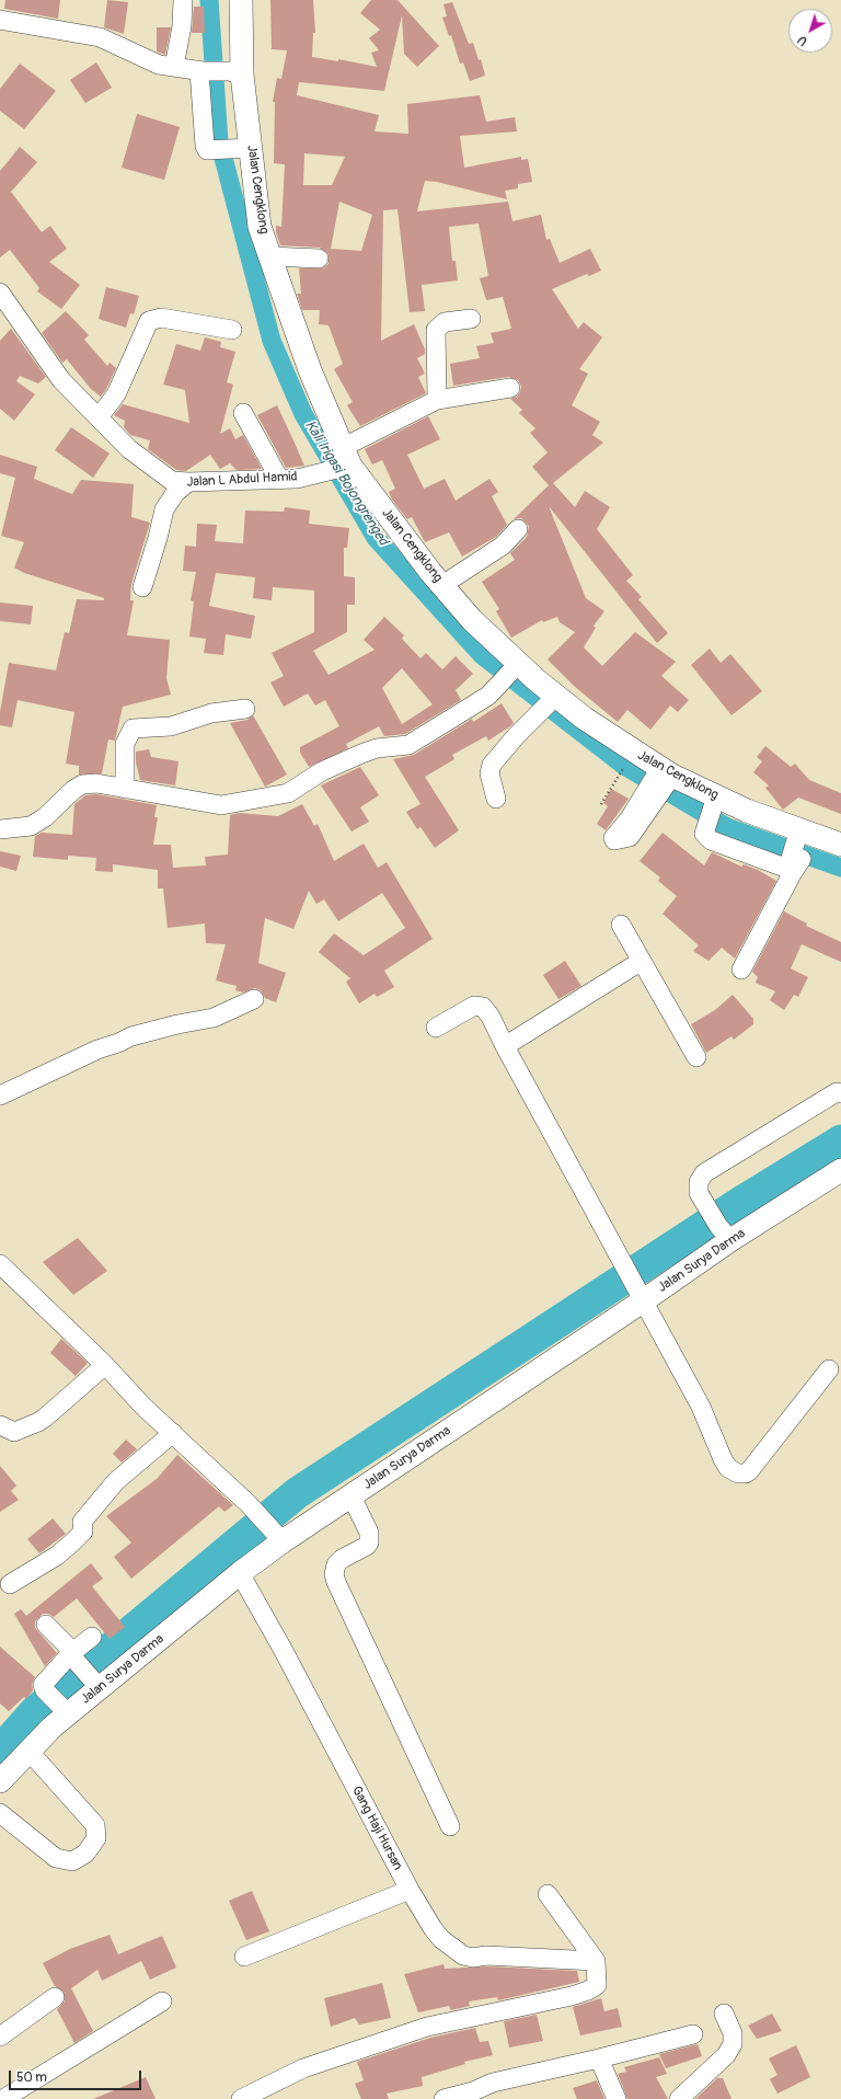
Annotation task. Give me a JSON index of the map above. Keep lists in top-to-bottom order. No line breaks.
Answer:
{"streets":{"main road":["Jalan Cengklong","Jalan Surya Darma"],"street":["Jalan L Abdul Hamid","Gang Haji Hursan"]},"crossings":[["Jalan Cengklong","Jalan L Abdul Hamid"],["Jalan Surya Darma","Gang Haji Hursan"]],"water":["Kali Irigasi Bojongrenged"],"scale_bar":"50 m","north":"bottom left"}
